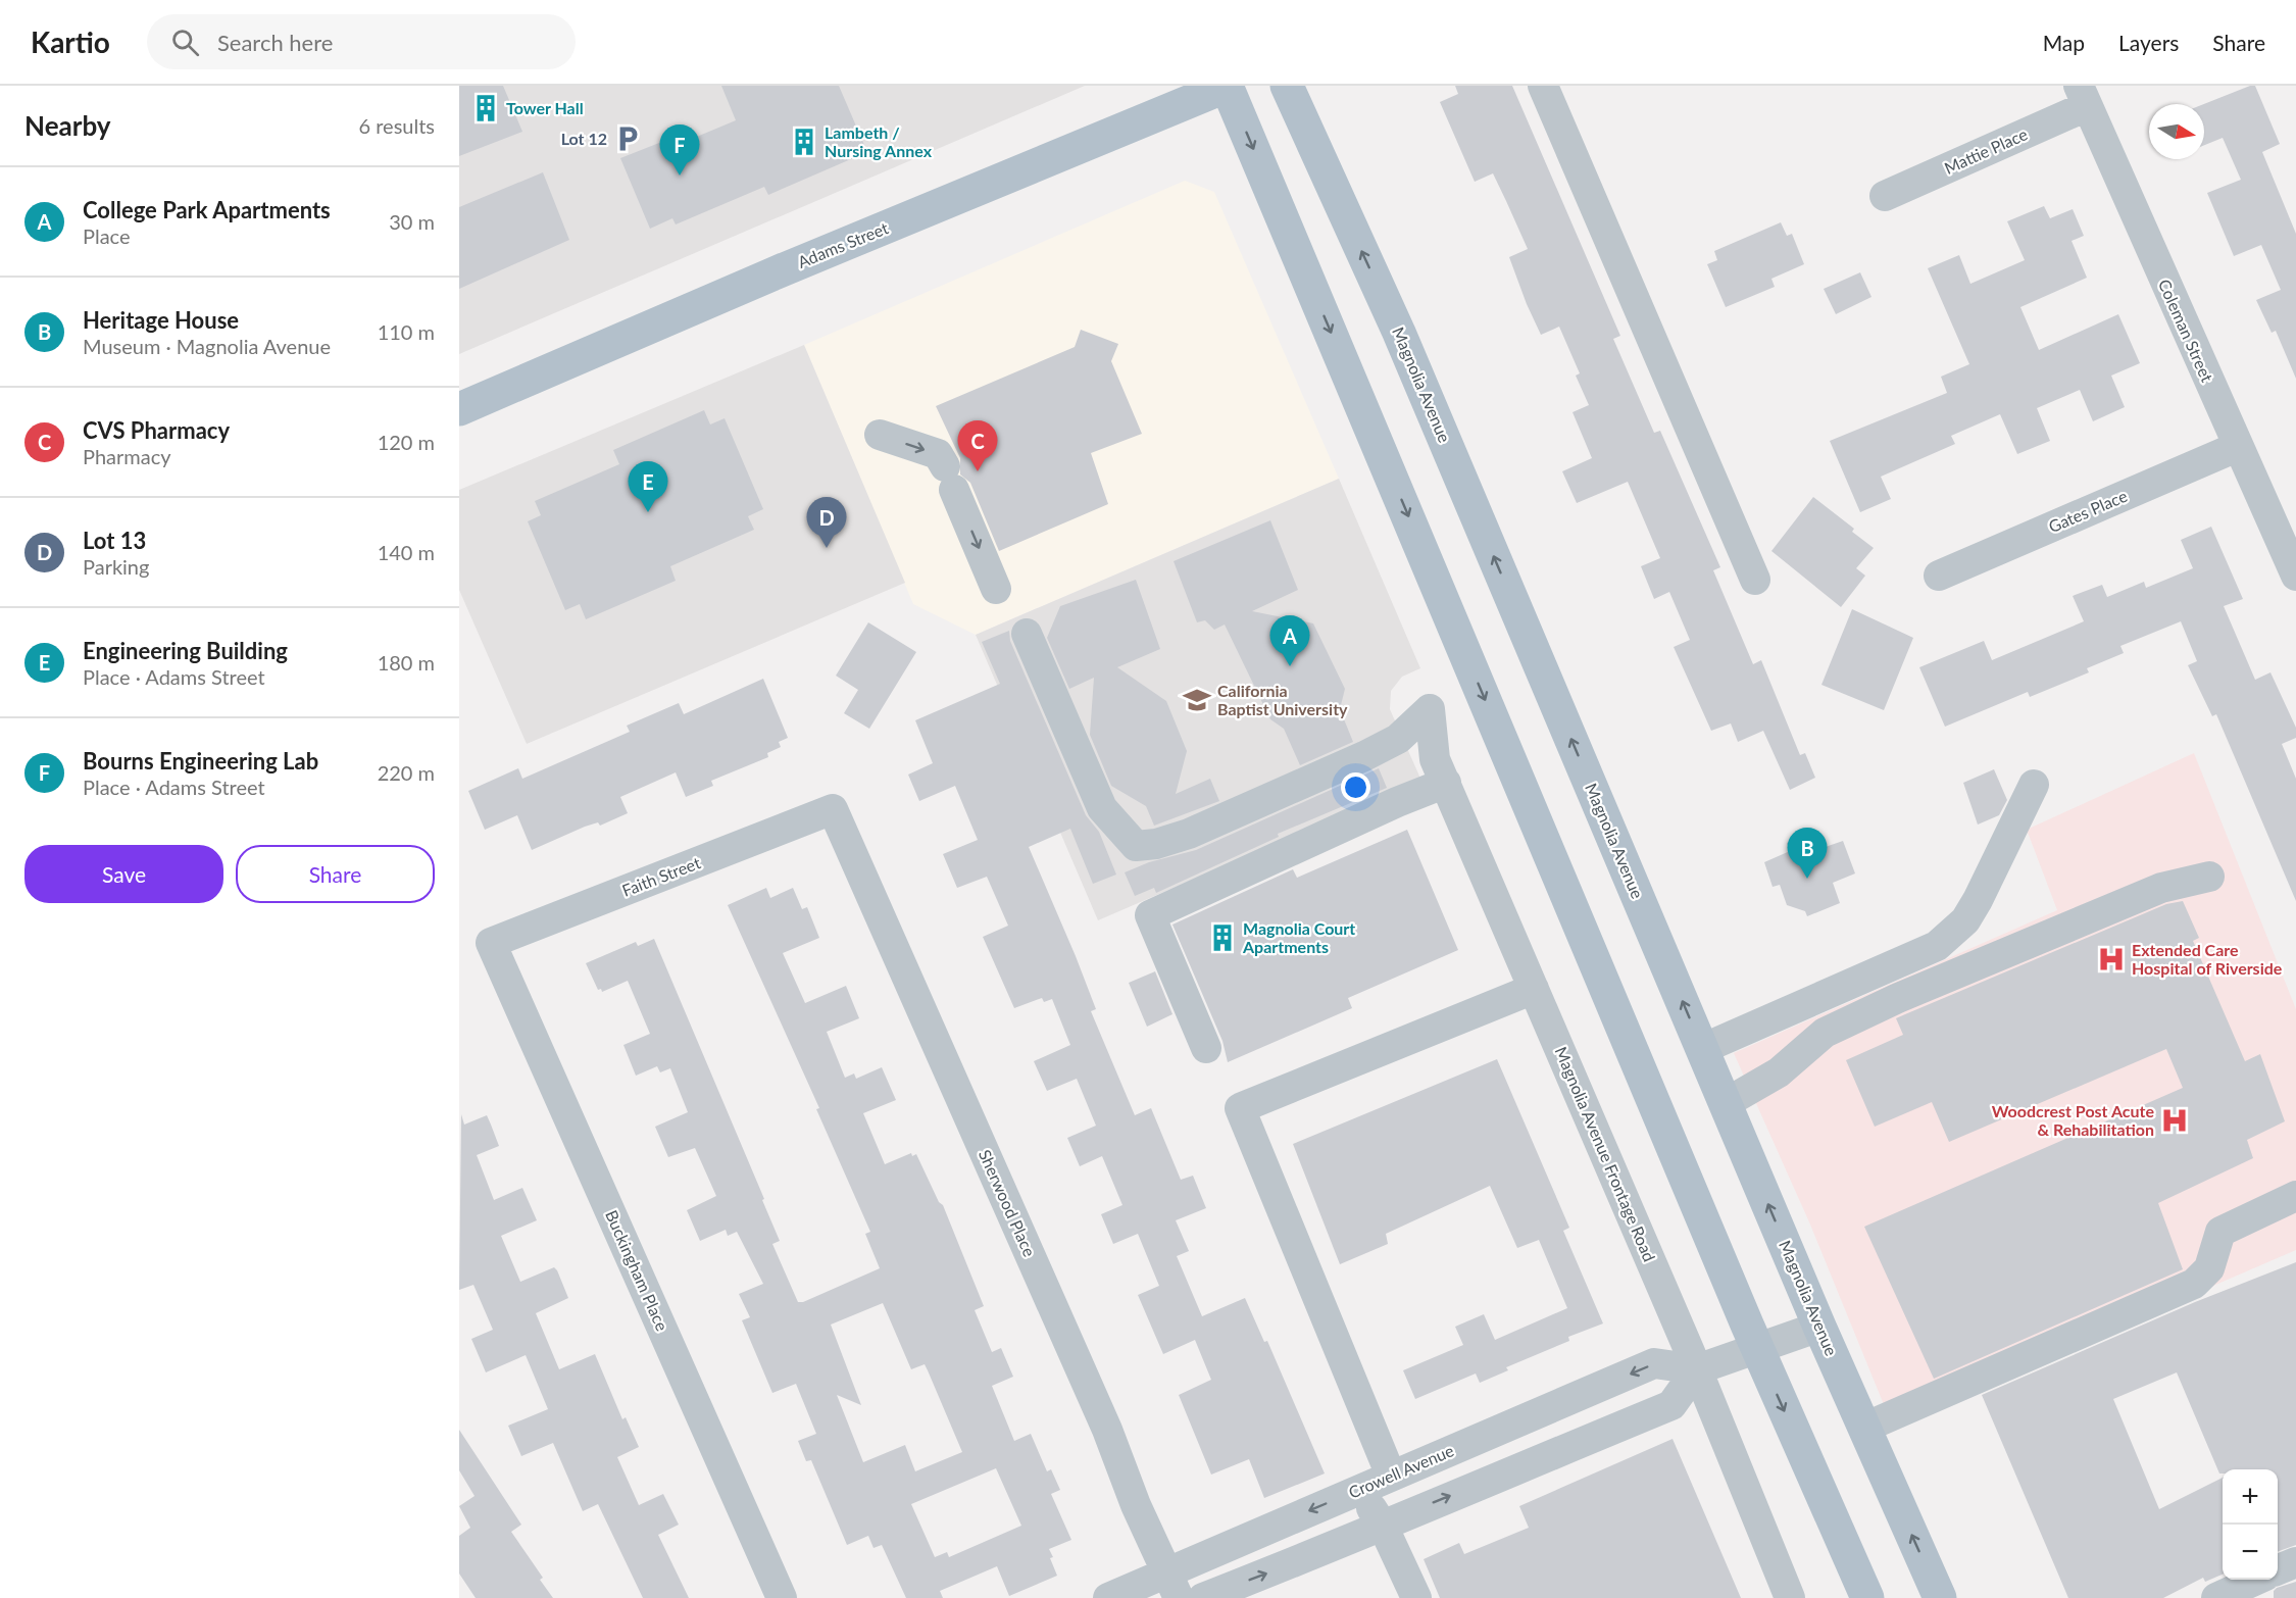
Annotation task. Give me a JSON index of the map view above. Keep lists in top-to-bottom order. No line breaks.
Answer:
{"streets":{"main road":["Adams Street","Magnolia Avenue"],"street":["Mattie Place","Coleman Street","Gates Place","Faith Street","Magnolia Avenue Frontage Road","Sherwood Place","Buckingham Place","Crowell Avenue"]},"crossings":[["Mattie Place","Coleman Street"],["Coleman Street","Gates Place"],["Magnolia Avenue","Crowell Avenue"],["Faith Street","Sherwood Place"],["Faith Street","Buckingham Place"],["Magnolia Avenue Frontage Road","Crowell Avenue"],["Sherwood Place","Crowell Avenue"]],"places":{"building":["Tower Hall","Lambeth / Nursing Annex","Magnolia Court Apartments"],"parking":["Lot 12"],"school or university":["California Baptist University"],"hospital":["Extended Care Hospital of Riverside","Woodcrest Post Acute & Rehabilitation"]},"north":"right","page":{"header":"Kartio","search":"Search here","nav":["Map","Layers","Share"],"heading":["Nearby","6 results"],"pins":["F","C","E","D","A","B"],"list":[{"mark":"A","name":"College Park Apartments","note":"Place","value":"30 m"},{"mark":"B","name":"Heritage House","note":"Museum · Magnolia Avenue","value":"110 m"},{"mark":"C","name":"CVS Pharmacy","note":"Pharmacy","value":"120 m"},{"mark":"D","name":"Lot 13","note":"Parking","value":"140 m"},{"mark":"E","name":"Engineering Building","note":"Place · Adams Street","value":"180 m"},{"mark":"F","name":"Bourns Engineering Lab","note":"Place · Adams Street","value":"220 m"}],"buttons":["Save","Share"],"map_buttons":["+","−"]}}
